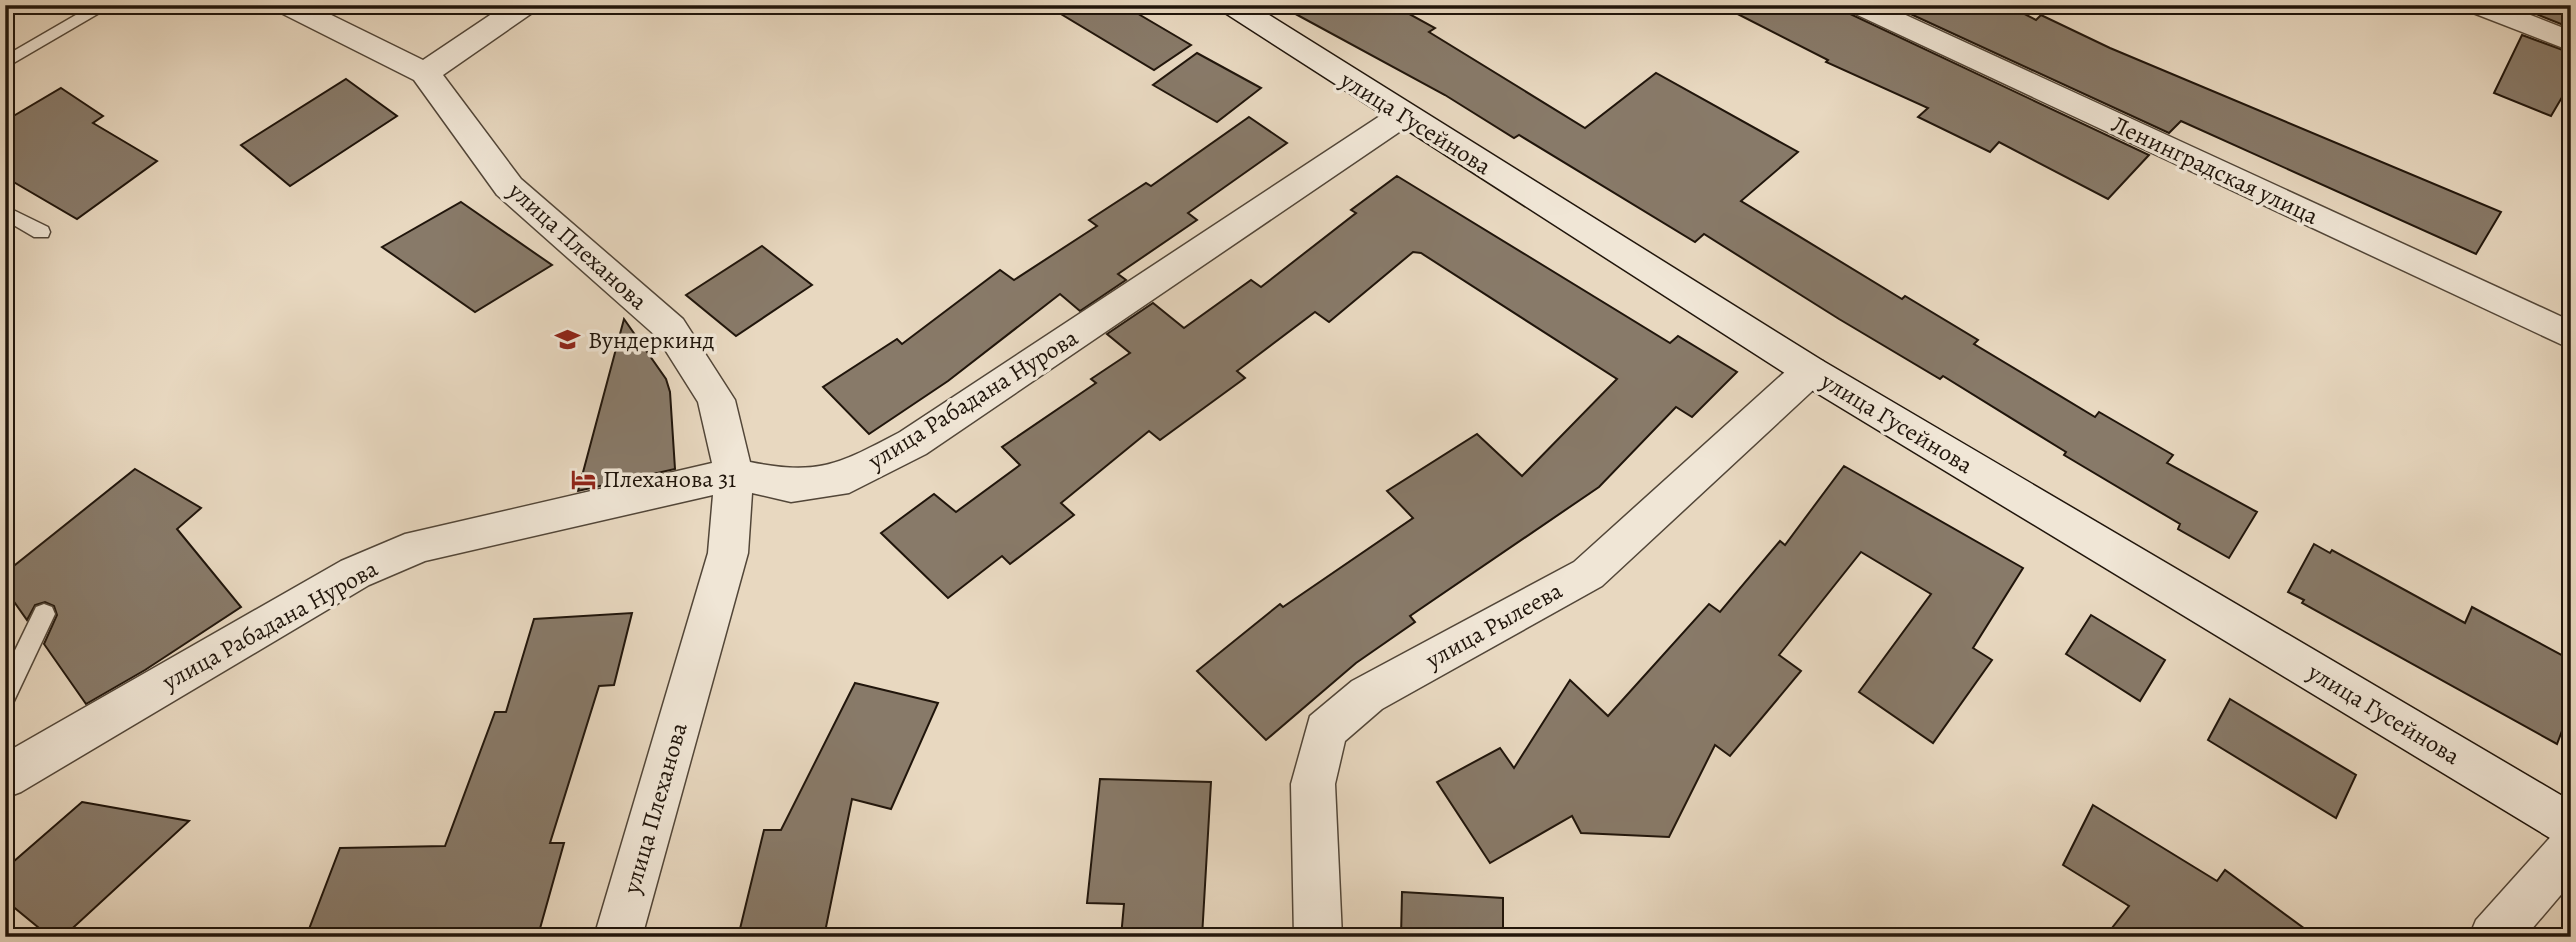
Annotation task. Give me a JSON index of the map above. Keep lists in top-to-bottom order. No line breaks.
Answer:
{"streets":{"street":["улица Гусейнова","Ленинградская улица","улица Плеханова","улица Рабадана Нурова","улица Рылеева"]},"crossings":[["улица Гусейнова","улица Рабадана Нурова"],["улица Гусейнова","улица Рылеева"],["улица Плеханова","улица Рабадана Нурова"]],"places":{"school or university":["Вундеркинд"],"hotel":["Плеханова 31"]}}
